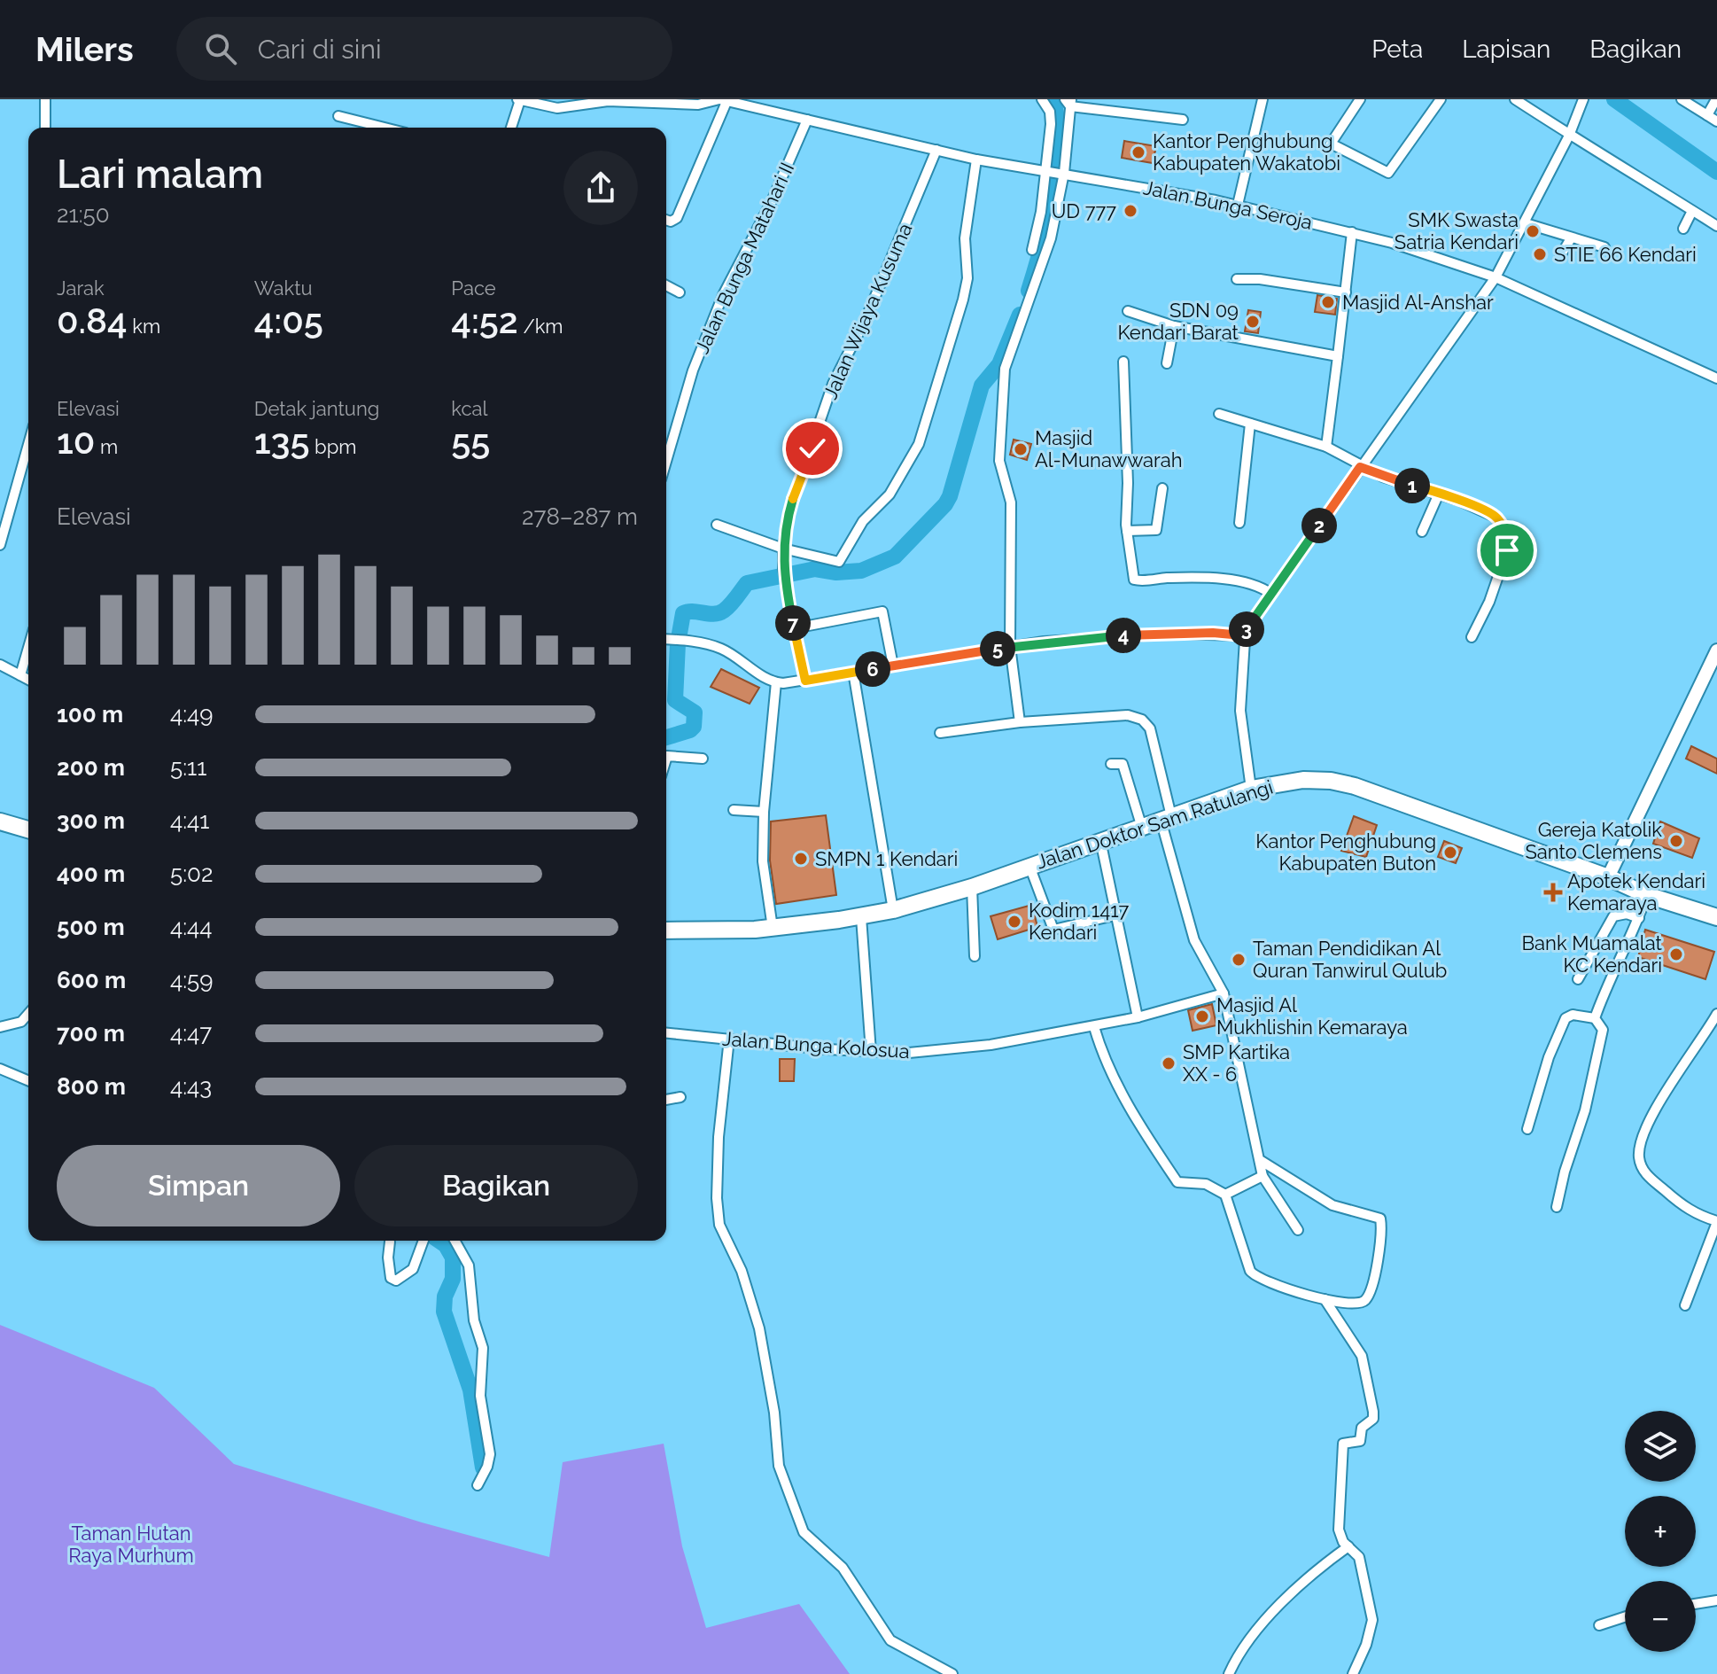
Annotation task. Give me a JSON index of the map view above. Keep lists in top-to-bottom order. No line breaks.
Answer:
{"streets":{"highway":["Jalan Doktor Sam Ratulangi"],"street":["Jalan Bunga Seroja","Jalan Bunga Matahari II","Jalan Wijaya Kusuma","Jalan Bunga Kolosua"]},"crossings":[["Jalan Bunga Seroja","Jalan Bunga Matahari II"],["Jalan Bunga Seroja","Jalan Wijaya Kusuma"]],"parks":["Taman Hutan Raya Murhum"],"places":{"other":["Kantor Penghubung Kabupaten Wakatobi","UD 777","SMK Swasta Satria Kendari","STIE 66 Kendari","Masjid Al-Anshar","SDN 09 Kendari Barat","Masjid Al-Munawwarah","Gereja Katolik Santo Clemens","Kantor Penghubung Kabupaten Buton","SMPN 1 Kendari","Kodim 1417 Kendari","Bank Muamalat KC Kendari","Taman Pendidikan Al Quran Tanwirul Qulub","Masjid Al Mukhlishin Kemaraya","SMP Kartika XX - 6"],"health":["Apotek Kendari Kemaraya"]},"page":{"header":"Milers","search":"Cari di sini","nav":["Peta","Lapisan","Bagikan"],"heading":["Lari malam","21:50"],"stats":[["Jarak","0.84 km"],["Waktu","4:05"],["Pace","4:52 /km"],["Elevasi","10 m"],["Detak jantung","135 bpm"],["kcal","55"]],"pins":["1","2","7","3","4","5","6"],"chart":["Elevasi","278–287 m"],"list":[{"name":"100 m","note":"4:49"},{"name":"200 m","note":"5:11"},{"name":"300 m","note":"4:41"},{"name":"400 m","note":"5:02"},{"name":"500 m","note":"4:44"},{"name":"600 m","note":"4:59"},{"name":"700 m","note":"4:47"},{"name":"800 m","note":"4:43"}],"buttons":["Simpan","Bagikan"],"map_buttons":["+","−"]}}
